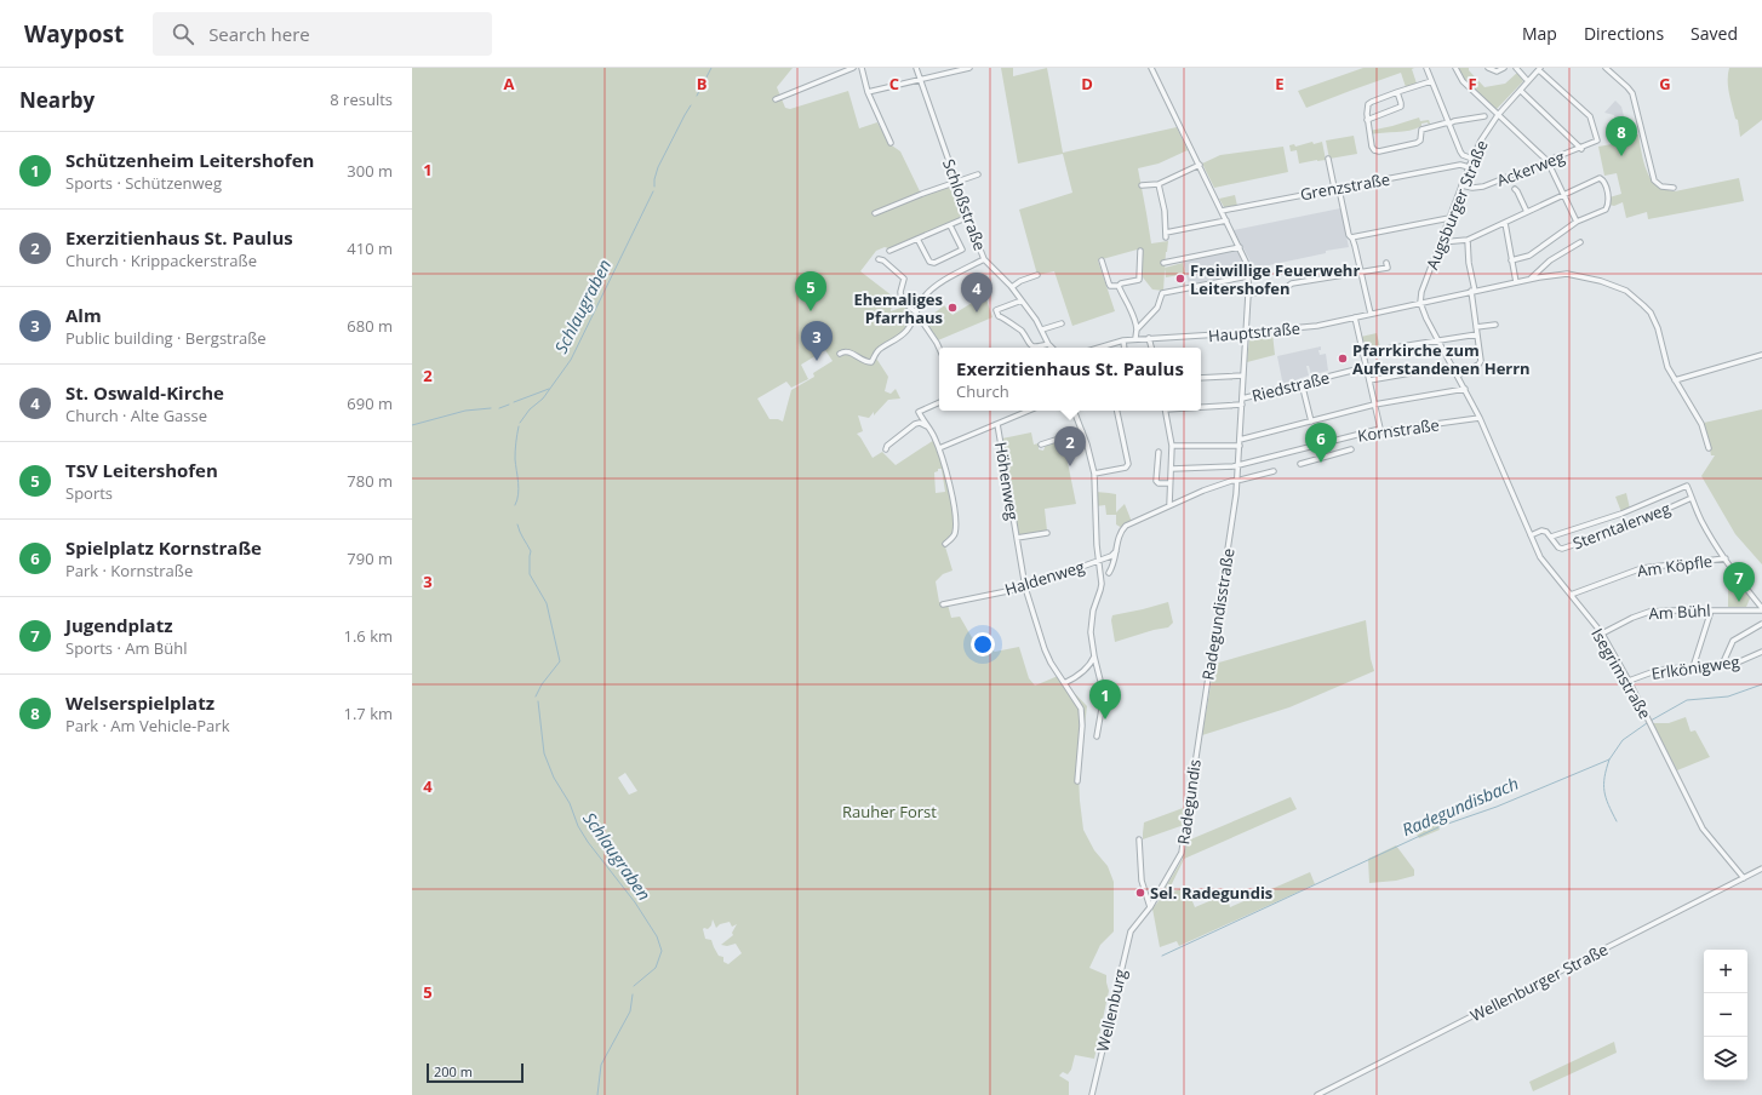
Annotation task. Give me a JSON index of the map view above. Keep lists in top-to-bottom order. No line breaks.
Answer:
{"streets":{"street":["Ackerweg","Grenzstraße","Schloßstraße","Augsburger Straße","Hauptstraße","Riedstraße","Kornstraße","Höhenweg","Sterntalerweg","Am Köpfle","Haldenweg","Am Bühl","Radegundisstraße","Erlkönigweg","Isegrimstraße","Radegundis","Wellenburger Straße","Wellenburg"]},"crossings":[["Ackerweg","Augsburger Straße"],["Grenzstraße","Augsburger Straße"],["Grenzstraße","Radegundisstraße"],["Augsburger Straße","Hauptstraße"],["Augsburger Straße","Isegrimstraße"],["Hauptstraße","Radegundisstraße"],["Hauptstraße","Isegrimstraße"],["Riedstraße","Radegundisstraße"],["Kornstraße","Radegundisstraße"],["Kornstraße","Isegrimstraße"],["Höhenweg","Haldenweg"],["Sterntalerweg","Isegrimstraße"],["Am Köpfle","Isegrimstraße"],["Am Bühl","Isegrimstraße"],["Radegundisstraße","Radegundis"],["Erlkönigweg","Isegrimstraße"],["Isegrimstraße","Wellenburger Straße"],["Radegundis","Wellenburg"]],"water":["Schlaugraben","Radegundisbach"],"parks":["Rauher Forst"],"places":["Freiwillige Feuerwehr Leitershofen","Ehemaliges Pfarrhaus","Pfarrkirche zum Auferstandenen Herrn","Sel. Radegundis"],"scale_bar":"200 m","page":{"header":"Waypost","search":"Search here","nav":["Map","Directions","Saved"],"heading":["Nearby","8 results"],"pins":["8","5","4","3","6","2","7","1"],"list":[{"mark":"1","name":"Schützenheim Leitershofen","note":"Sports · Schützenweg","value":"300 m"},{"mark":"2","name":"Exerzitienhaus St. Paulus","note":"Church · Krippackerstraße","value":"410 m"},{"mark":"3","name":"Alm","note":"Public building · Bergstraße","value":"680 m"},{"mark":"4","name":"St. Oswald-Kirche","note":"Church · Alte Gasse","value":"690 m"},{"mark":"5","name":"TSV Leitershofen","note":"Sports","value":"780 m"},{"mark":"6","name":"Spielplatz Kornstraße","note":"Park · Kornstraße","value":"790 m"},{"mark":"7","name":"Jugendplatz","note":"Sports · Am Bühl","value":"1.6 km"},{"mark":"8","name":"Welserspielplatz","note":"Park · Am Vehicle-Park","value":"1.7 km"}],"popup":["Exerzitienhaus St. Paulus","Church"],"map_buttons":["+","−"],"scale":"200 m"},"grid":{"columns":["A","B","C","D","E","F","G"],"rows":["1","2","3","4","5"]}}
